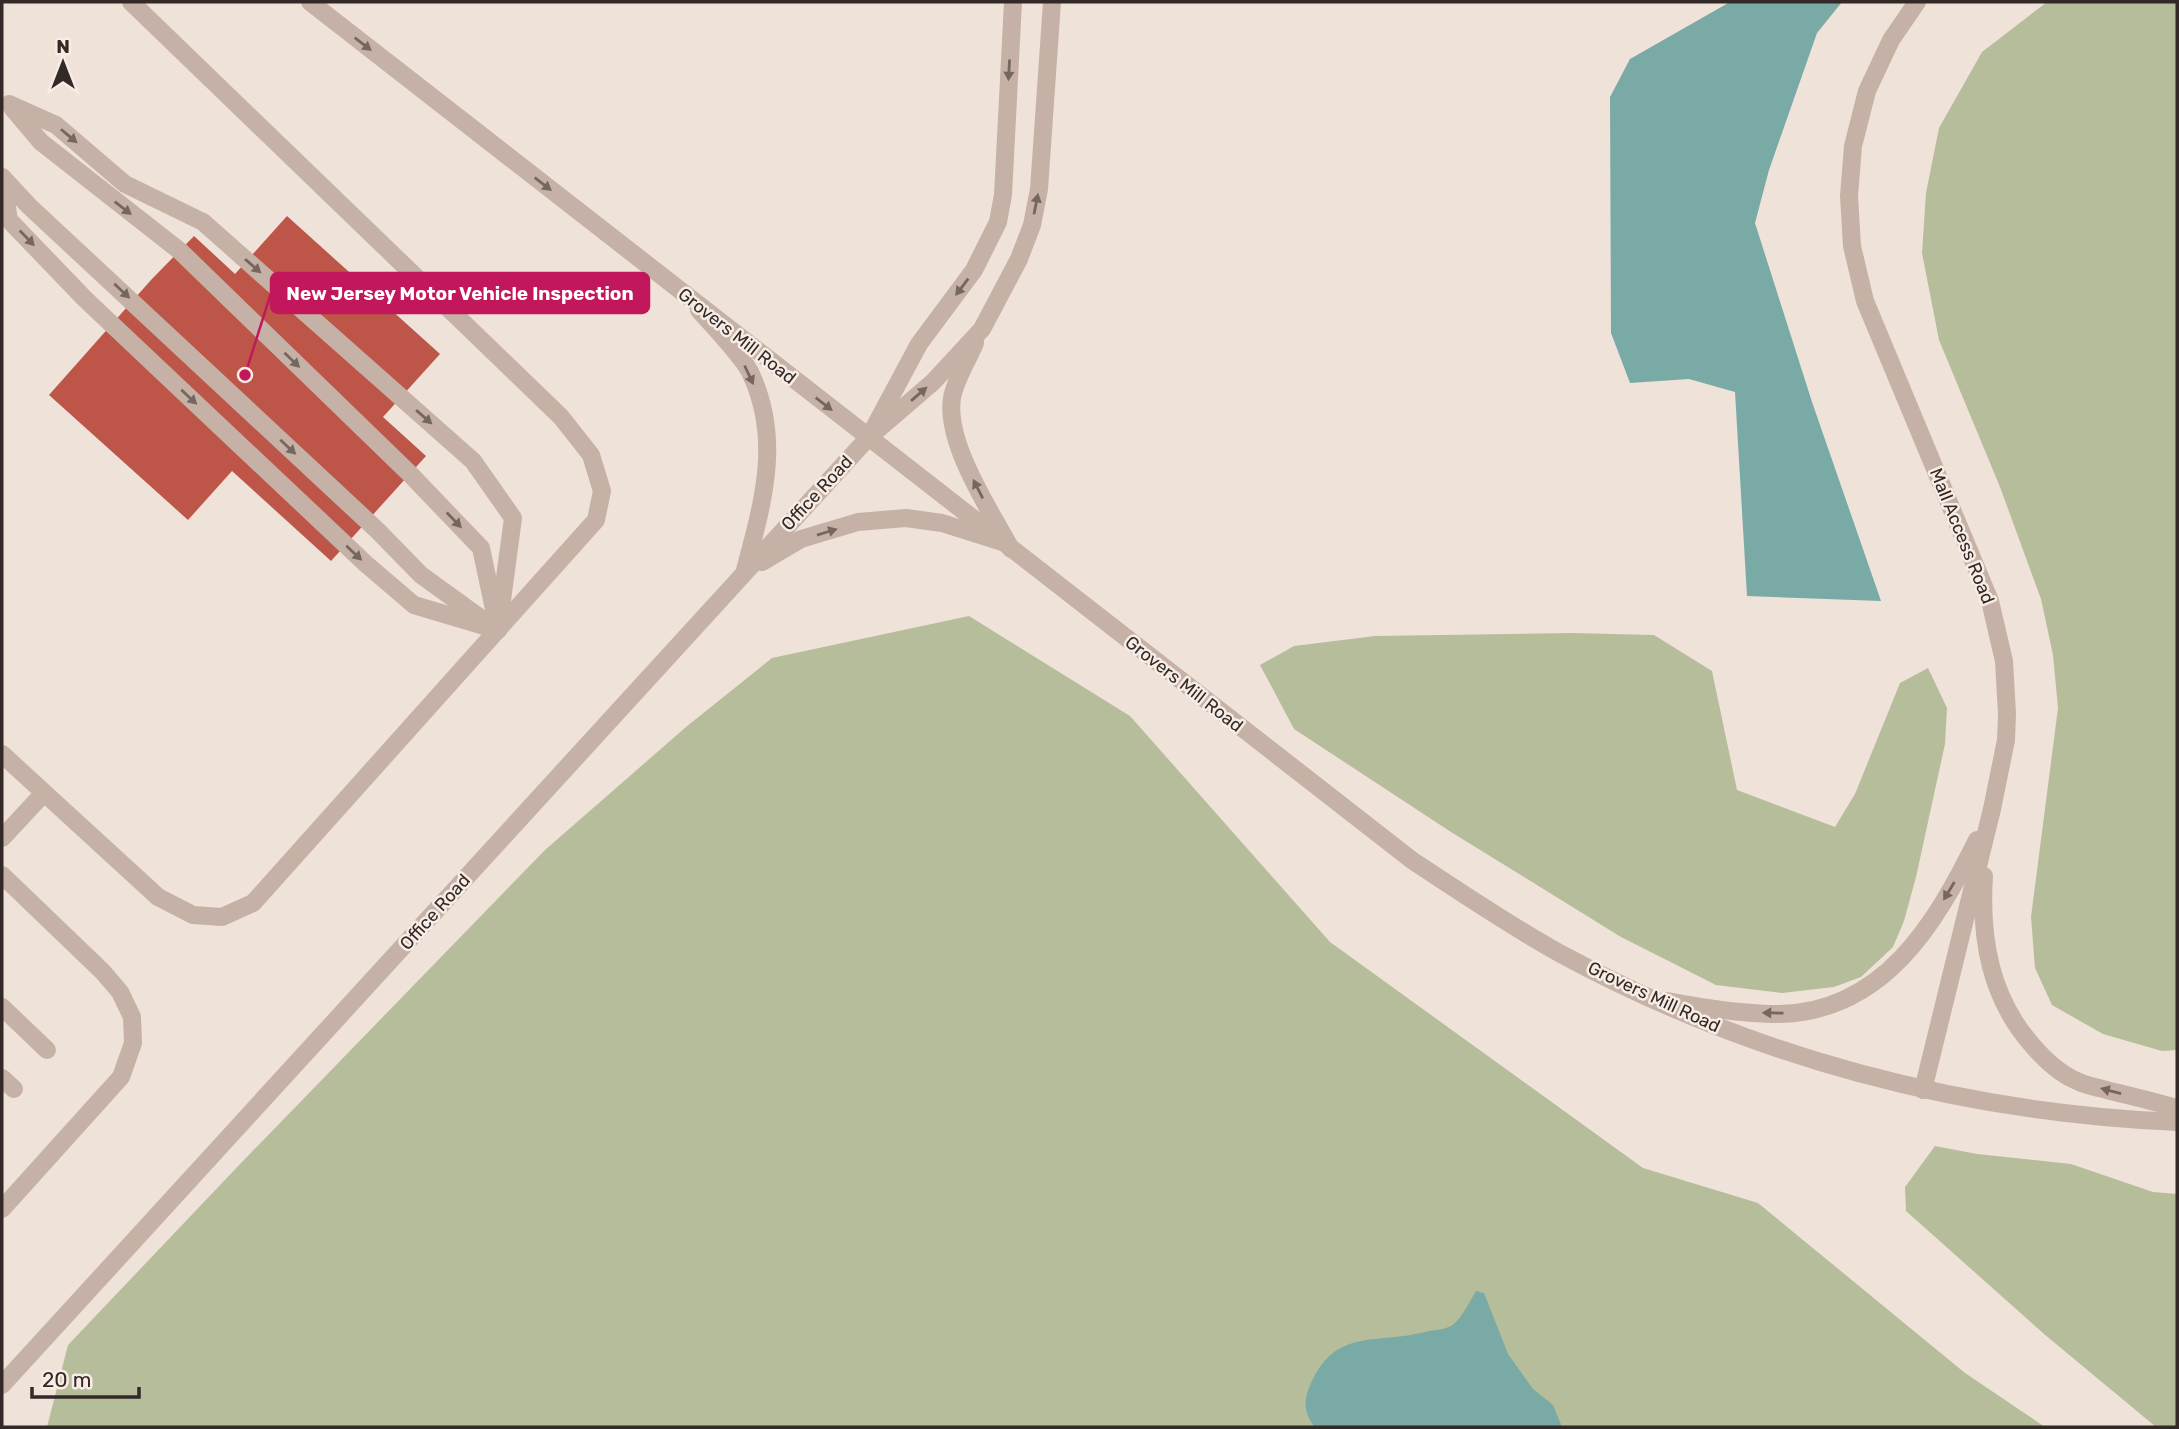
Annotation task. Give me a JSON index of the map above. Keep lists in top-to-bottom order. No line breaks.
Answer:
{"streets":{"street":["Grovers Mill Road","Office Road","Mall Access Road"]},"crossings":[["Grovers Mill Road","Office Road"],["Grovers Mill Road","Mall Access Road"]],"places":["New Jersey Motor Vehicle Inspection"],"scale_bar":"20 m","north":"top"}
